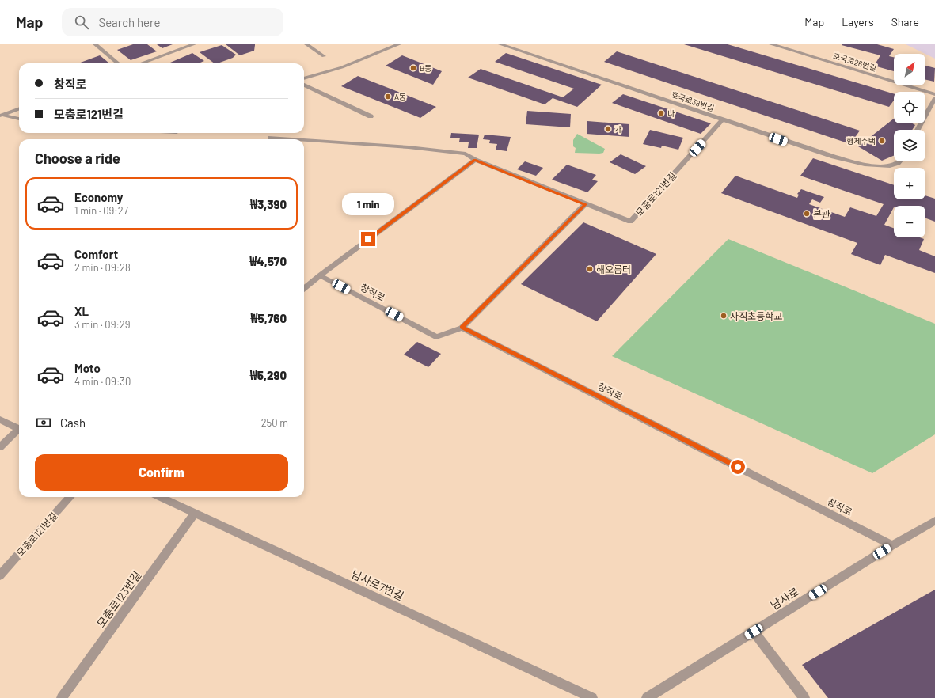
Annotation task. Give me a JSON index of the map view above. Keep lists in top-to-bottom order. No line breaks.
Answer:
{"streets":{"street":["호국로26번길","호국로38번길","모충로121번길","창직로","남사로7번길","남사로","모충로123번길"]},"crossings":[["호국로38번길","모충로121번길"],["창직로","남사로"],["남사로7번길","모충로123번길"]],"places":["B동","A동","나","가","형제주택","본관","해오름터","사직초등학교"],"north":"top right","page":{"header":"Map","search":"Search here","nav":["Map","Layers","Share"],"map_buttons":["+","−"],"banner":["창직로","모충로121번길"],"heading":"Choose a ride","list":[{"name":"Economy","note":"1 min · 09:27","value":"₩3,390"},{"name":"Comfort","note":"2 min · 09:28","value":"₩4,570"},{"name":"XL","note":"3 min · 09:29","value":"₩5,760"},{"name":"Moto","note":"4 min · 09:30","value":"₩5,290"}],"bubble":"1 min","pay":["Cash","250 m"],"buttons":"Confirm"}}
